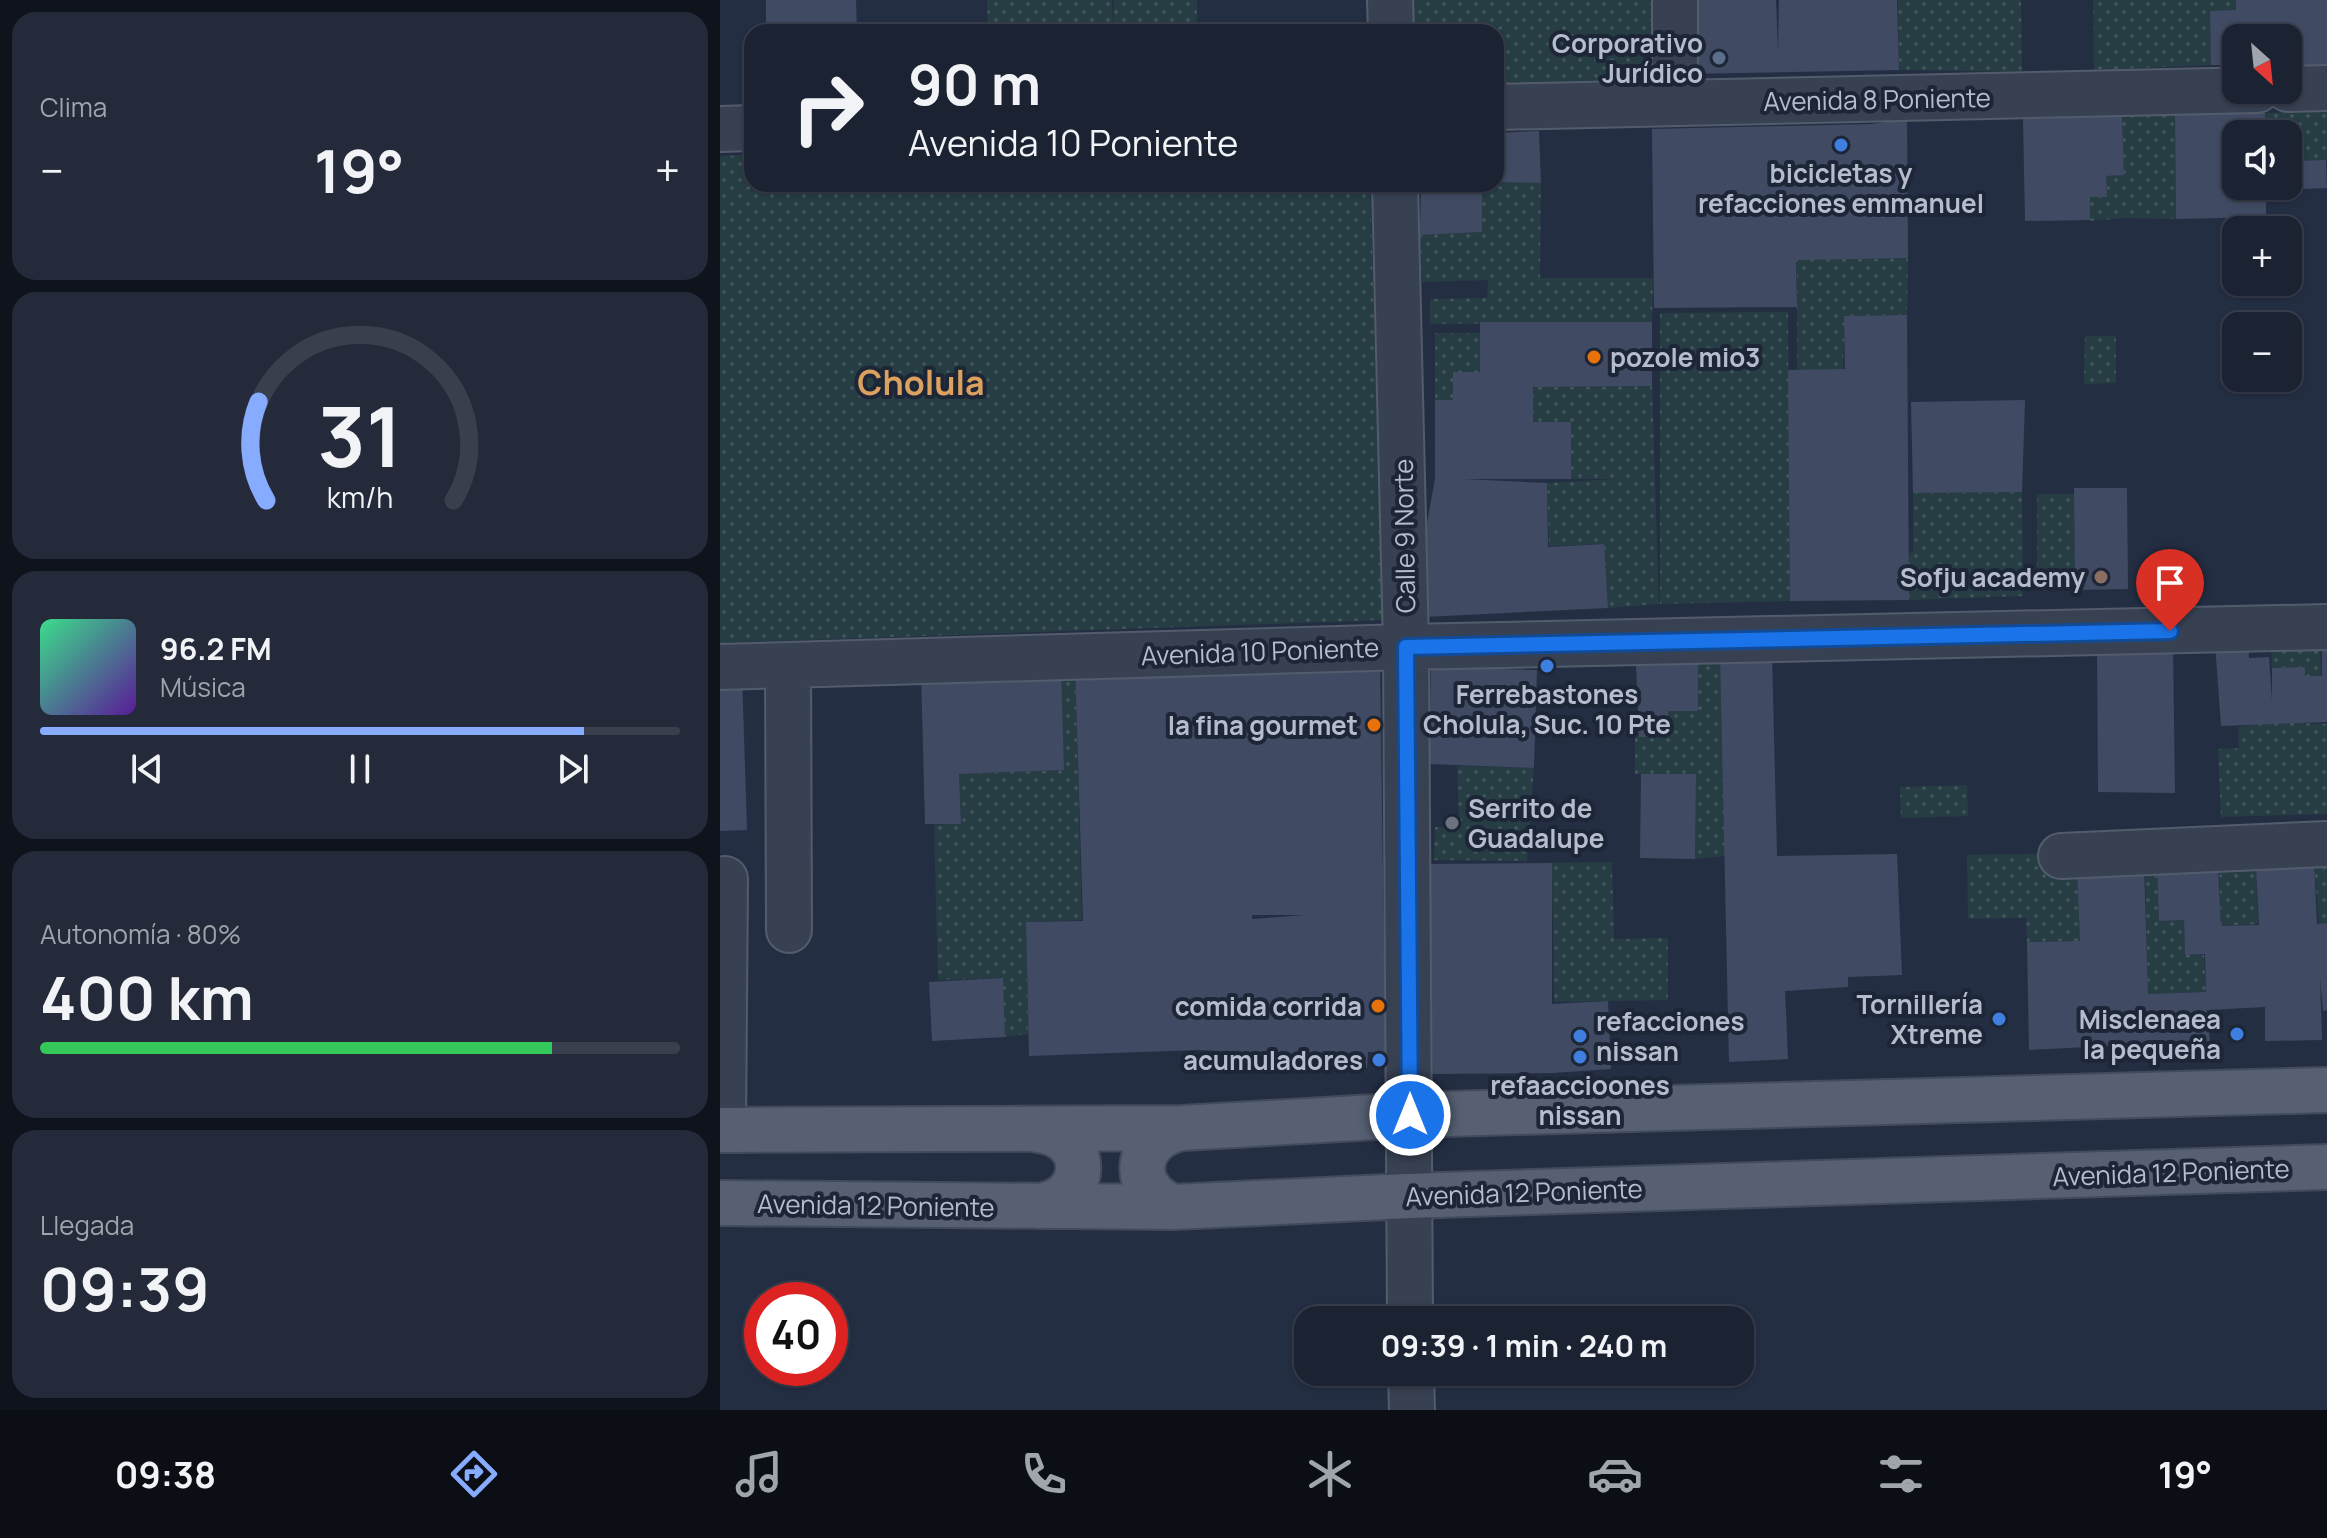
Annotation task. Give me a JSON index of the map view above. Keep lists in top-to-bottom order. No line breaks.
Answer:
{"streets":{"main road":["Avenida 12 Poniente"],"street":["Avenida 8 Poniente","Calle 9 Norte","Avenida 10 Poniente"]},"crossings":[["Calle 9 Norte","Avenida 10 Poniente"],["Calle 9 Norte","Avenida 12 Poniente"]],"districts":["Cholula"],"places":["Corporativo Jurídico","bicicletas y refacciones emmanuel","pozole mio3","Sofju academy","Ferrebastones Cholula, Suc. 10 Pte","la fina gourmet","Serrito de Guadalupe","comida corrida","Tornillería Xtreme","Misclenaea la pequeña","refacciones nissan","refaaccioones nissan","acumuladores"],"north":"bottom right","page":{"tile":["Clima",["Autonomía · 80%","400 km"],["Llegada","09:39"]],"map_buttons":["+","−"],"turn":["90 m","Avenida 10 Poniente"],"heat":["−","19°","+"],"song":["96.2 FM","Música"],"limit":"40","trip":"09:39 · 1 min · 240 m","tabs":["09:38","19°"],"gauge":["31","km/h"]}}
